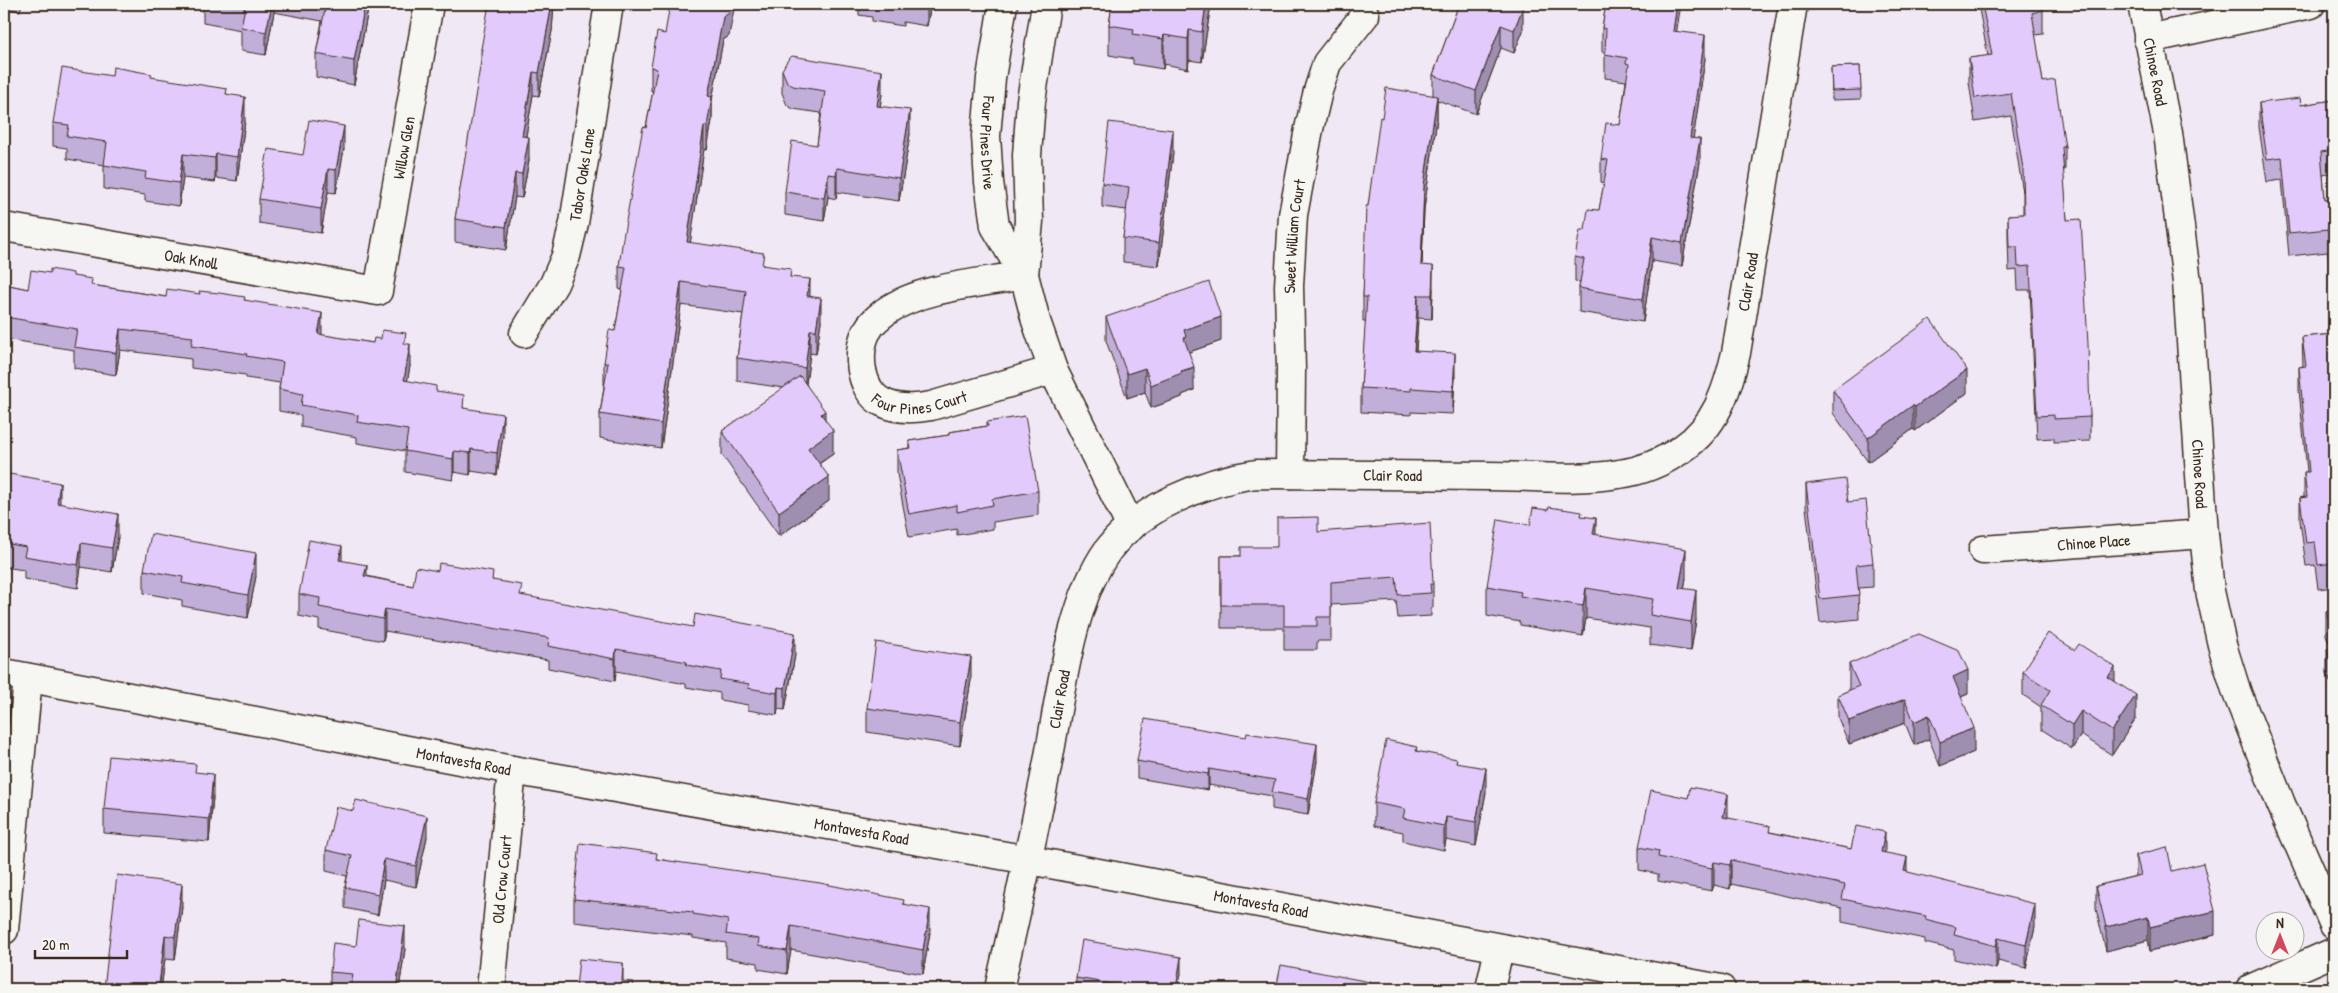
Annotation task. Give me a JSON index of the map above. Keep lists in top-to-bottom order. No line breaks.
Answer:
{"streets":{"street":["Chinoe Road","Four Pines Drive","Willow Glen","Tabor Oaks Lane","Sweet William Court","Oak Knoll","Clair Road","Four Pines Court","Chinoe Place","Montavesta Road","Old Crow Court"]},"crossings":[["Chinoe Road","Chinoe Place"],["Four Pines Drive","Clair Road"],["Four Pines Drive","Four Pines Court"],["Willow Glen","Oak Knoll"],["Sweet William Court","Clair Road"],["Clair Road","Montavesta Road"],["Montavesta Road","Old Crow Court"]],"scale_bar":"20 m","north":"top"}
